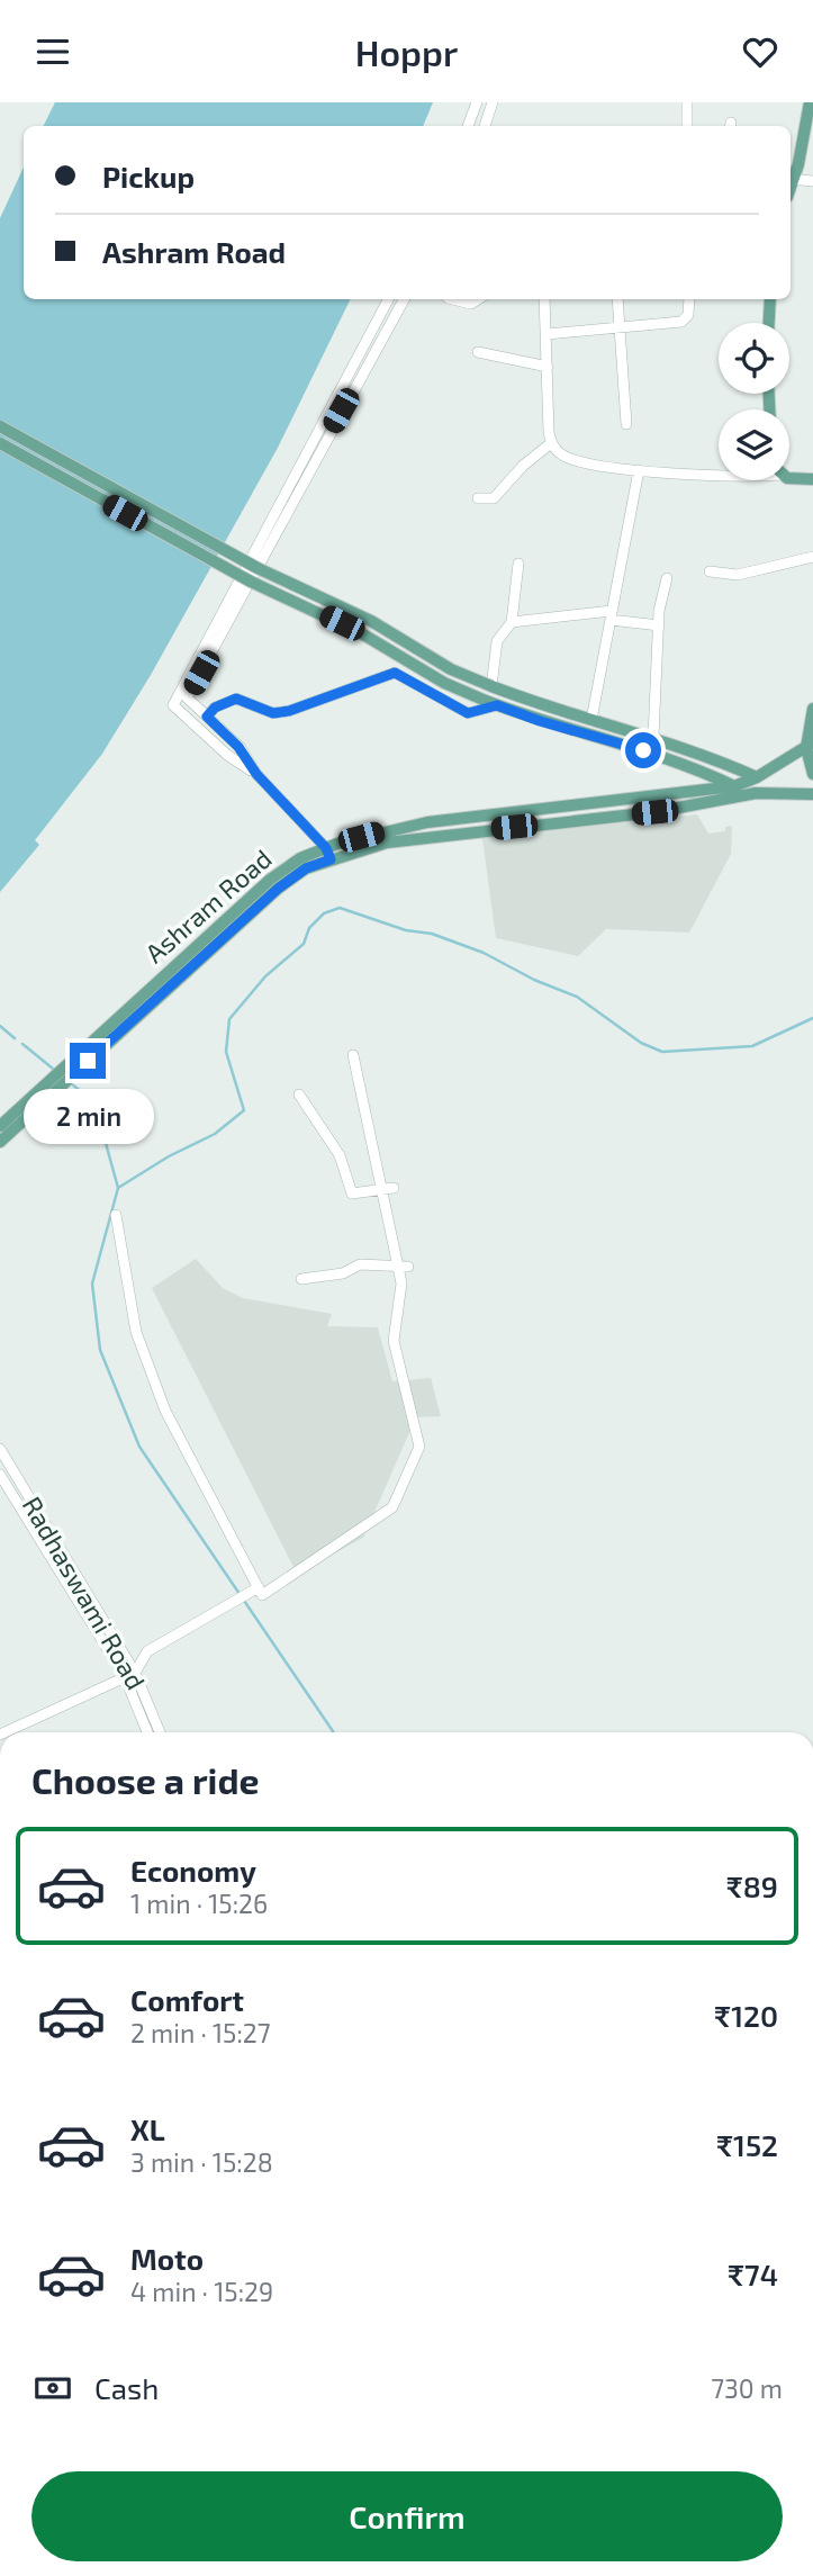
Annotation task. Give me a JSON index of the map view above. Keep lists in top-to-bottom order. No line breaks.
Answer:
{"streets":{"main road":["Ashram Road"],"street":["Radhaswami Road"]},"page":{"header":"Hoppr","banner":["Pickup","Ashram Road"],"bubble":"2 min","heading":"Choose a ride","list":[{"name":"Economy","note":"1 min · 15:26","value":"₹89"},{"name":"Comfort","note":"2 min · 15:27","value":"₹120"},{"name":"XL","note":"3 min · 15:28","value":"₹152"},{"name":"Moto","note":"4 min · 15:29","value":"₹74"}],"pay":["Cash","730 m"],"buttons":"Confirm"}}
